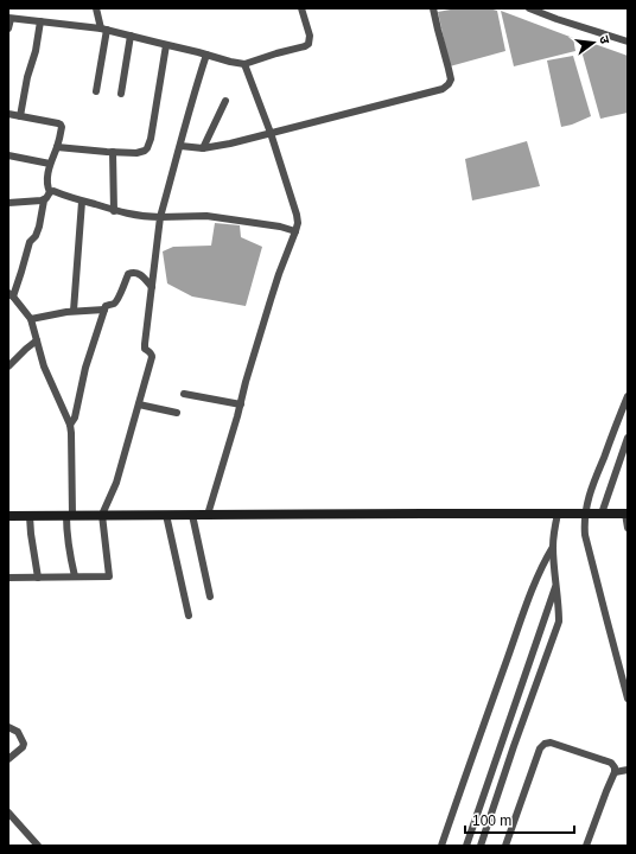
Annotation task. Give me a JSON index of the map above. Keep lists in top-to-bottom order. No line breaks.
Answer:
{"scale_bar":"100 m","north":"right"}
